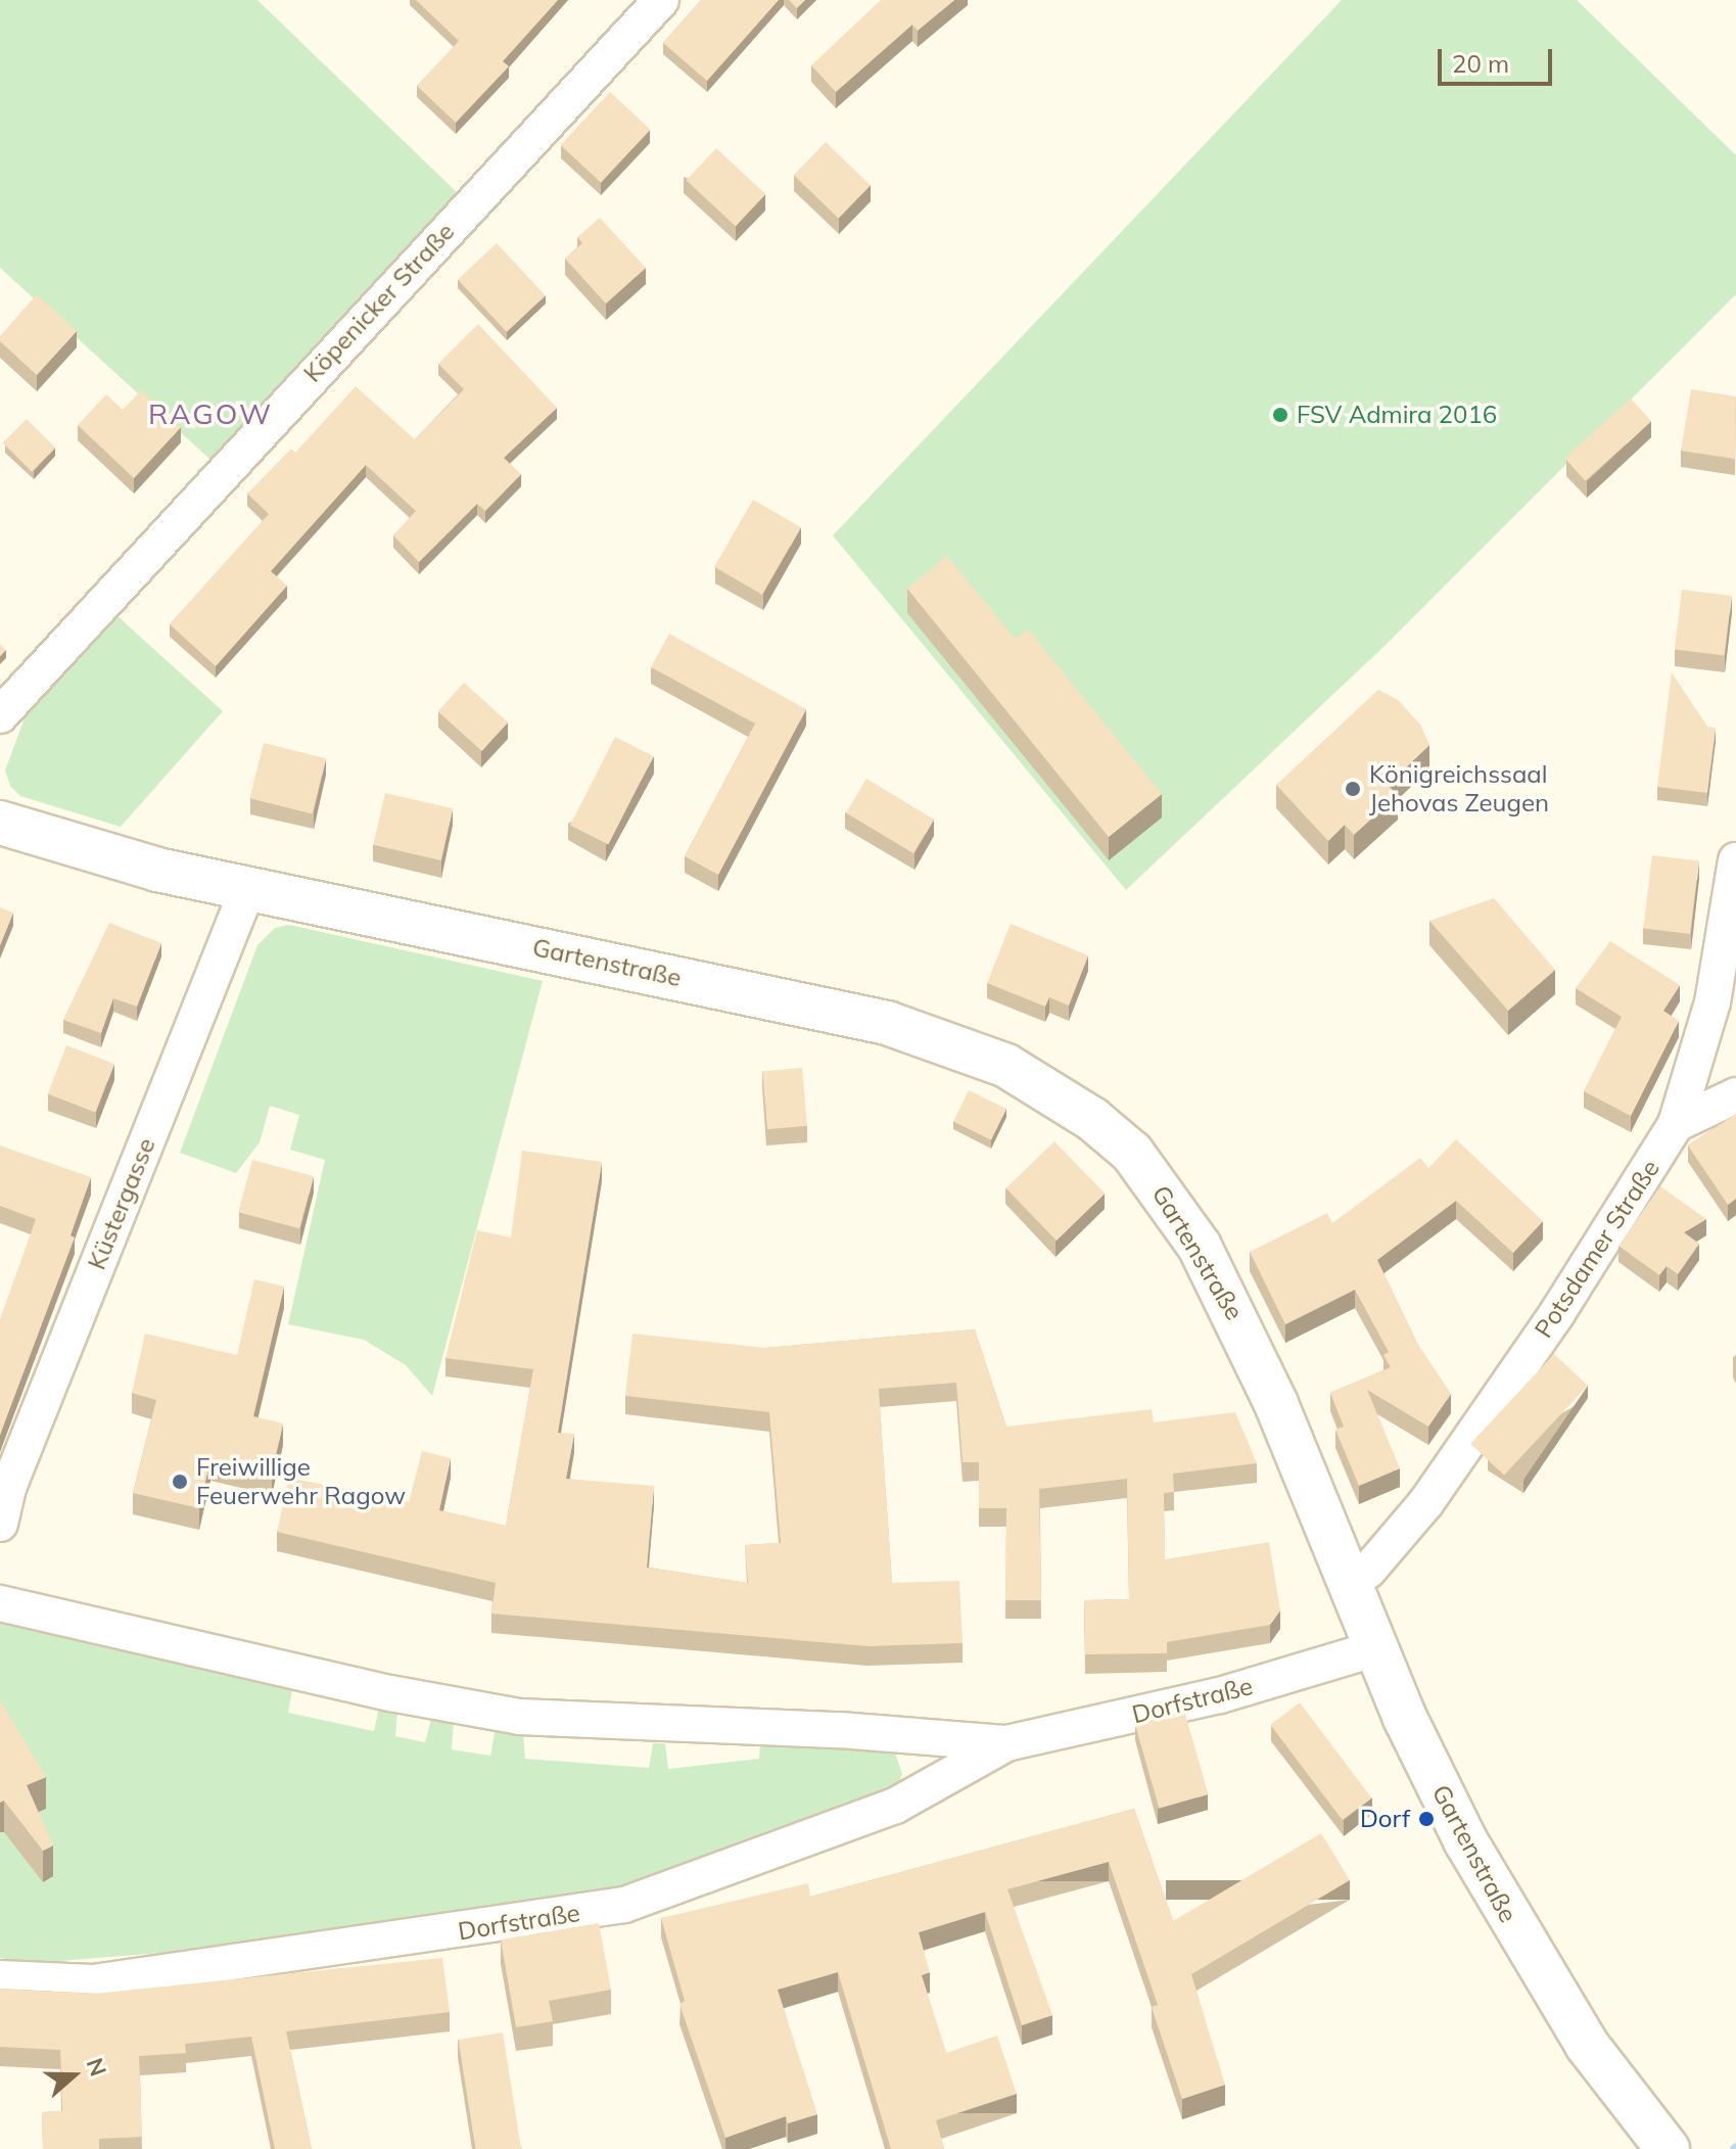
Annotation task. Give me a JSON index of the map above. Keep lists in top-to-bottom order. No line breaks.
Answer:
{"streets":{"street":["Köpenicker Straße","Gartenstraße","Küstergasse","Potsdamer Straße","Dorfstraße"]},"crossings":[["Gartenstraße","Küstergasse"],["Gartenstraße","Potsdamer Straße"],["Gartenstraße","Dorfstraße"]],"districts":["RAGOW"],"places":["FSV Admira 2016","Königreichssaal Jehovas Zeugen","Freiwillige Feuerwehr Ragow","Dorf"],"scale_bar":"20 m","north":"right"}
